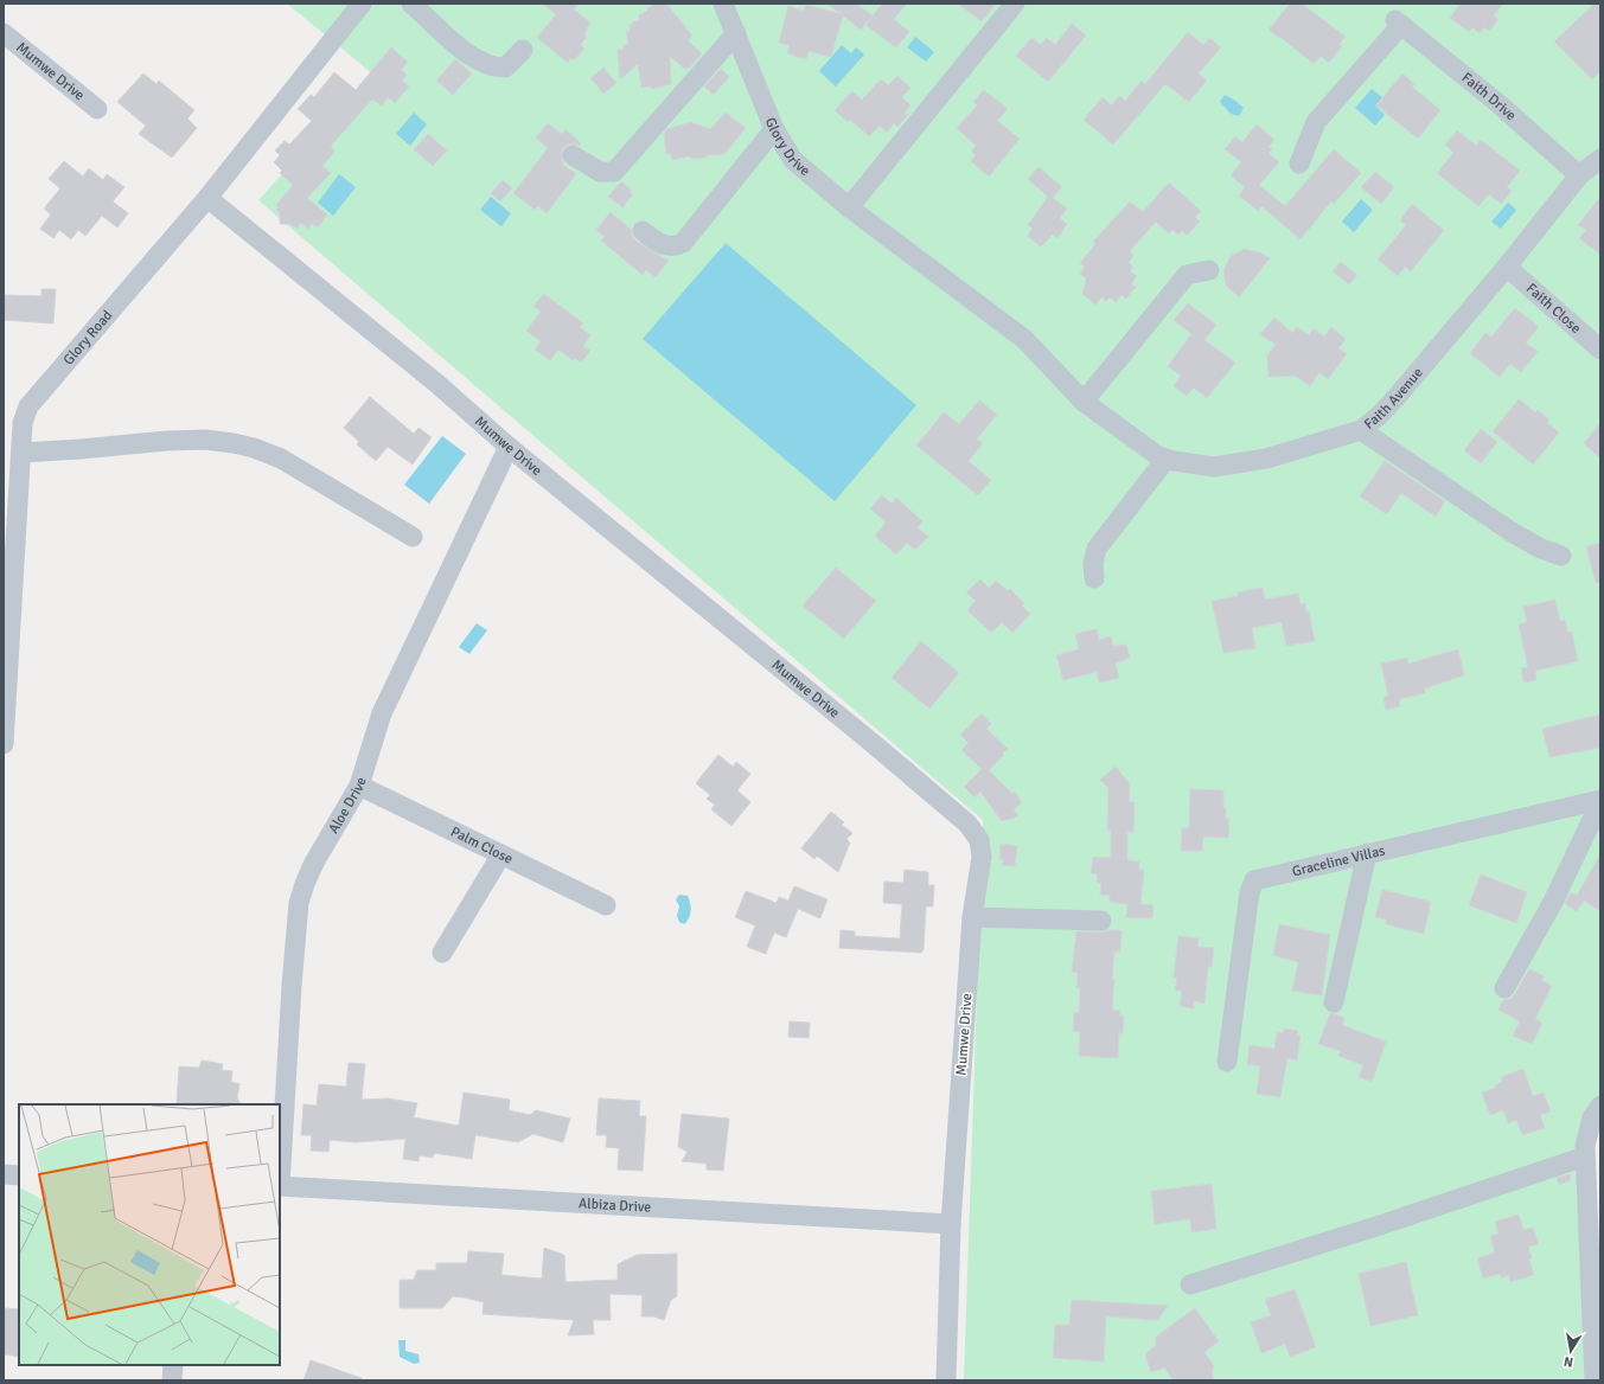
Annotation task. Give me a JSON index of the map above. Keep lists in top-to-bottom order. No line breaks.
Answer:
{"streets":{"street":["Mumwe Drive","Faith Drive","Glory Drive","Faith Close","Glory Road","Faith Avenue","Aloe Drive","Palm Close","Graceline Villas","Albiza Drive"]},"crossings":[["Mumwe Drive","Glory Road"],["Mumwe Drive","Aloe Drive"],["Mumwe Drive","Albiza Drive"],["Faith Drive","Faith Avenue"],["Glory Drive","Faith Avenue"],["Faith Close","Faith Avenue"],["Aloe Drive","Palm Close"],["Aloe Drive","Albiza Drive"]],"north":"bottom"}
